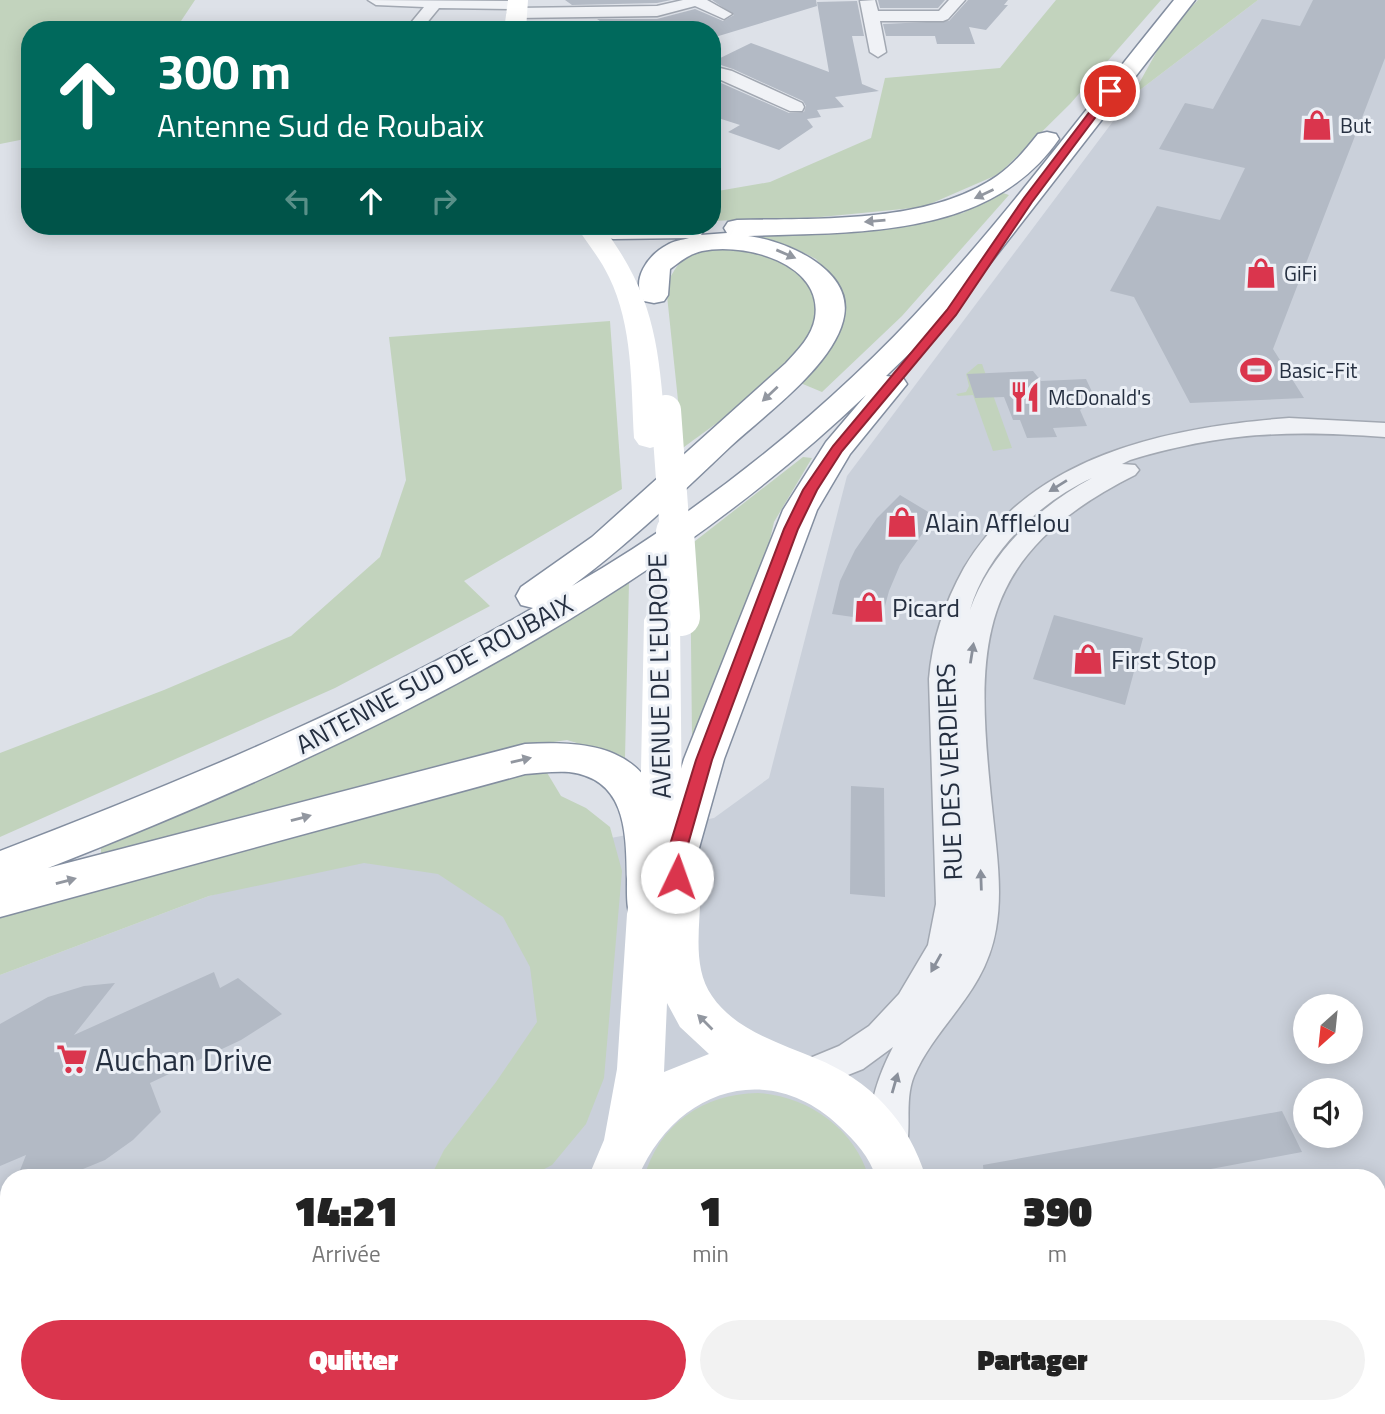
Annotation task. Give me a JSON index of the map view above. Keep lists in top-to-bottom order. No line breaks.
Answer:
{"streets":{"main road":["ANTENNE SUD DE ROUBAIX","AVENUE DE L'EUROPE"],"street":["RUE DES VERDIERS"]},"crossings":[["AVENUE DE L'EUROPE","RUE DES VERDIERS"]],"places":{"shop":["But","GiFi","Alain Afflelou","Picard","First Stop"],"sports":["Basic-Fit"],"restaurant":["McDonald's"],"supermarket":["Auchan Drive"]},"north":"bottom left","page":{"turn":["300 m","Antenne Sud de Roubaix"],"eta":["14:21","Arrivée","1","min","390","m"],"buttons":["Quitter","Partager"]}}
